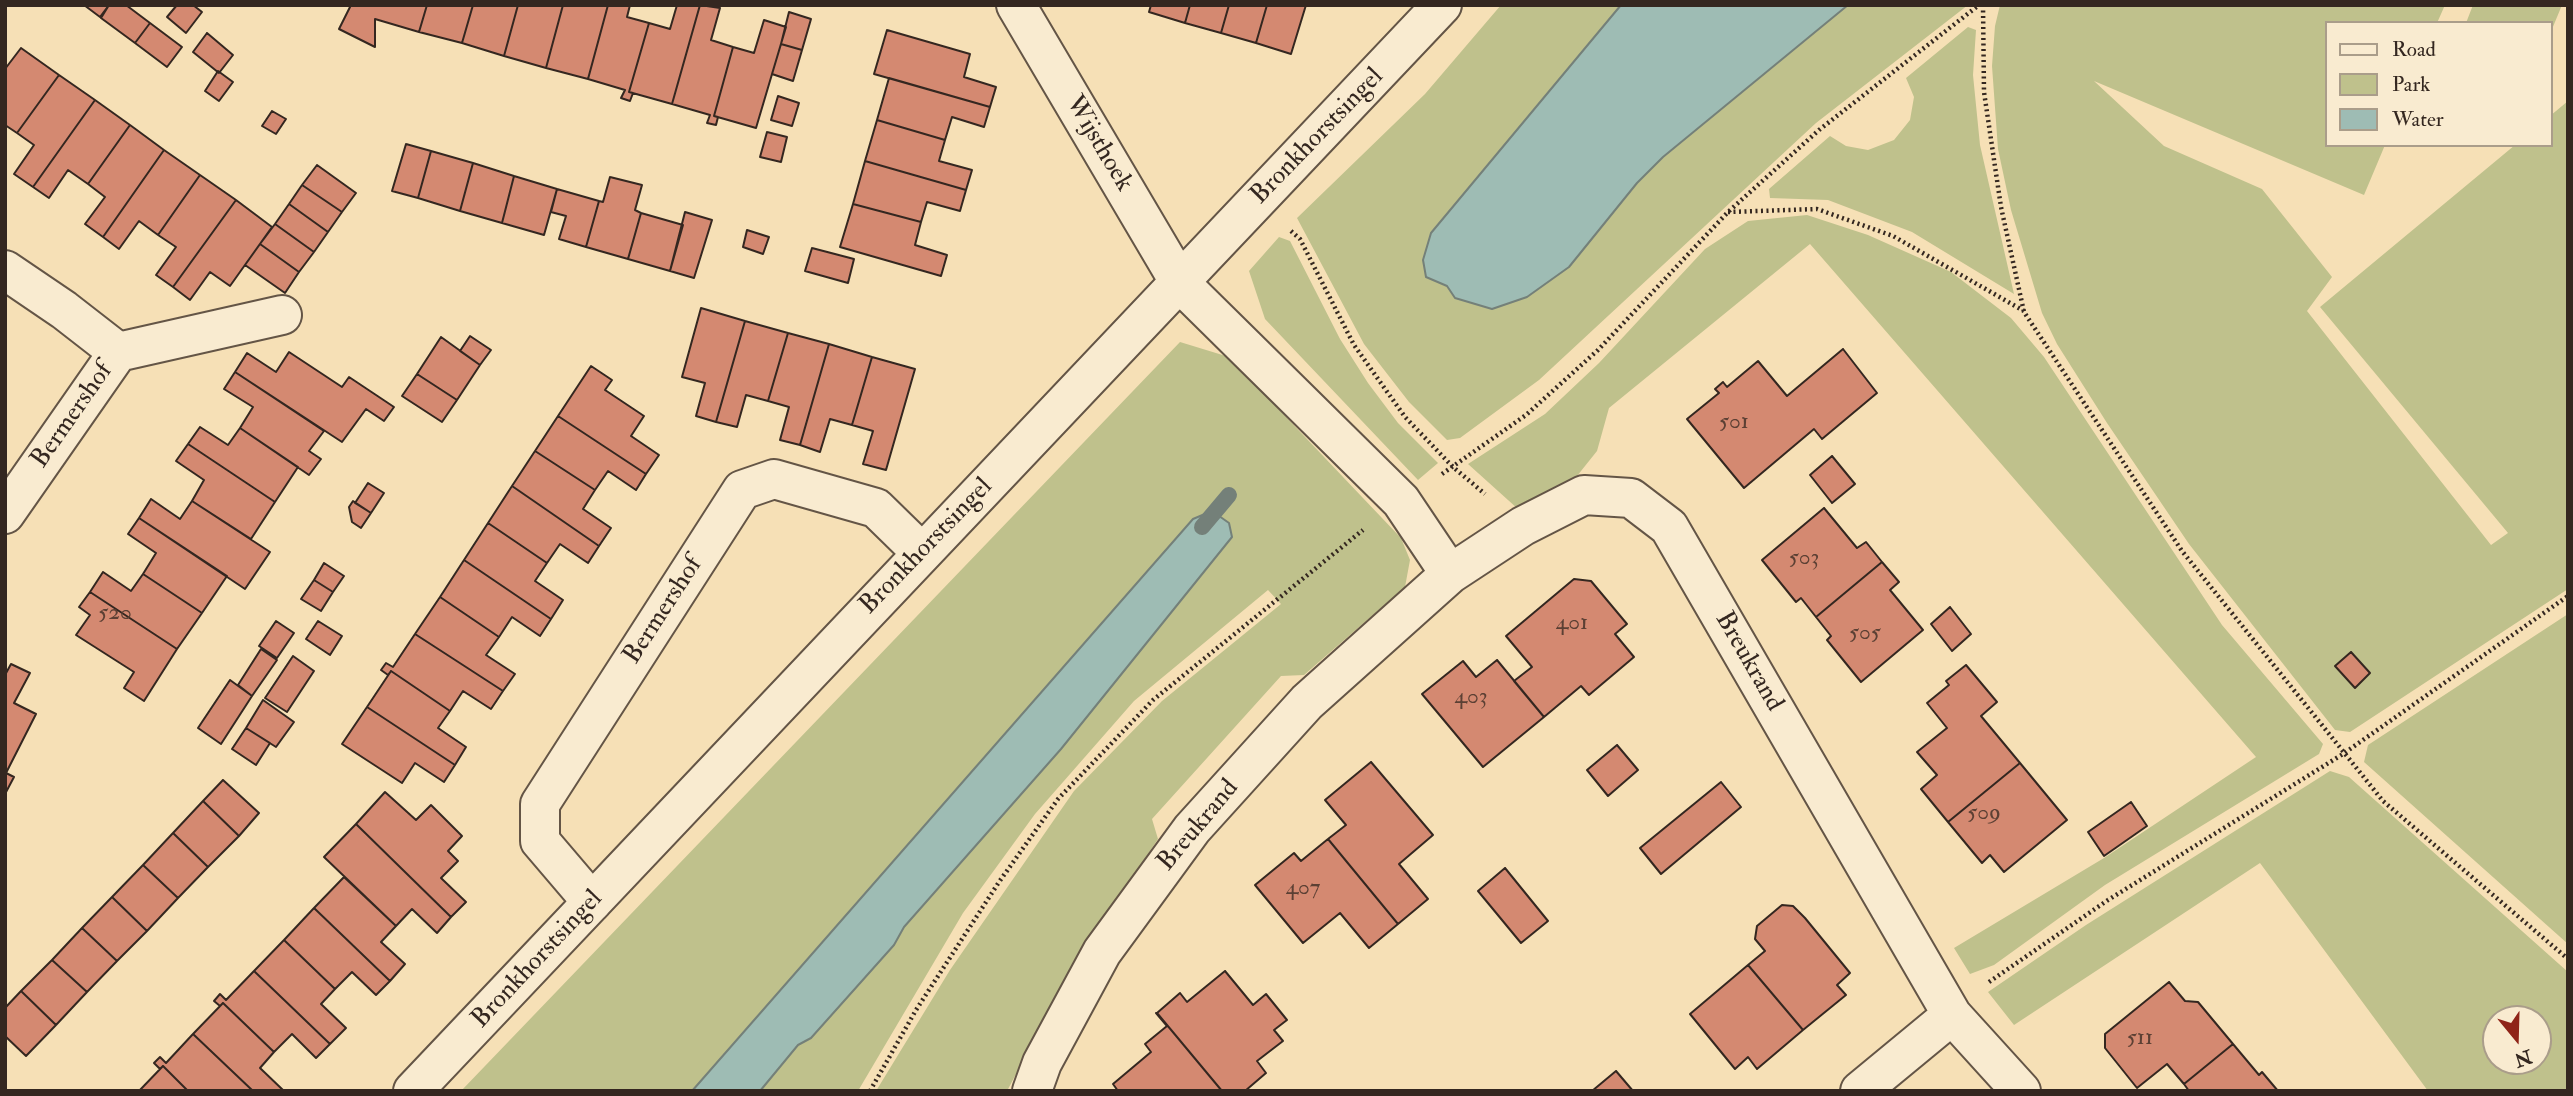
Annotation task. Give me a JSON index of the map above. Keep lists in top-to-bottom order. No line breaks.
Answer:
{"streets":{"street":["Bronkhorstsingel","Wijsthoek","Bermershof","Breukrand"]},"crossings":[["Bronkhorstsingel","Wijsthoek"],["Bronkhorstsingel","Bermershof"]],"house_numbers":["501","503","520","401","505","403","509","407","511"],"legend":["Road","Park","Water"],"north":"bottom"}
